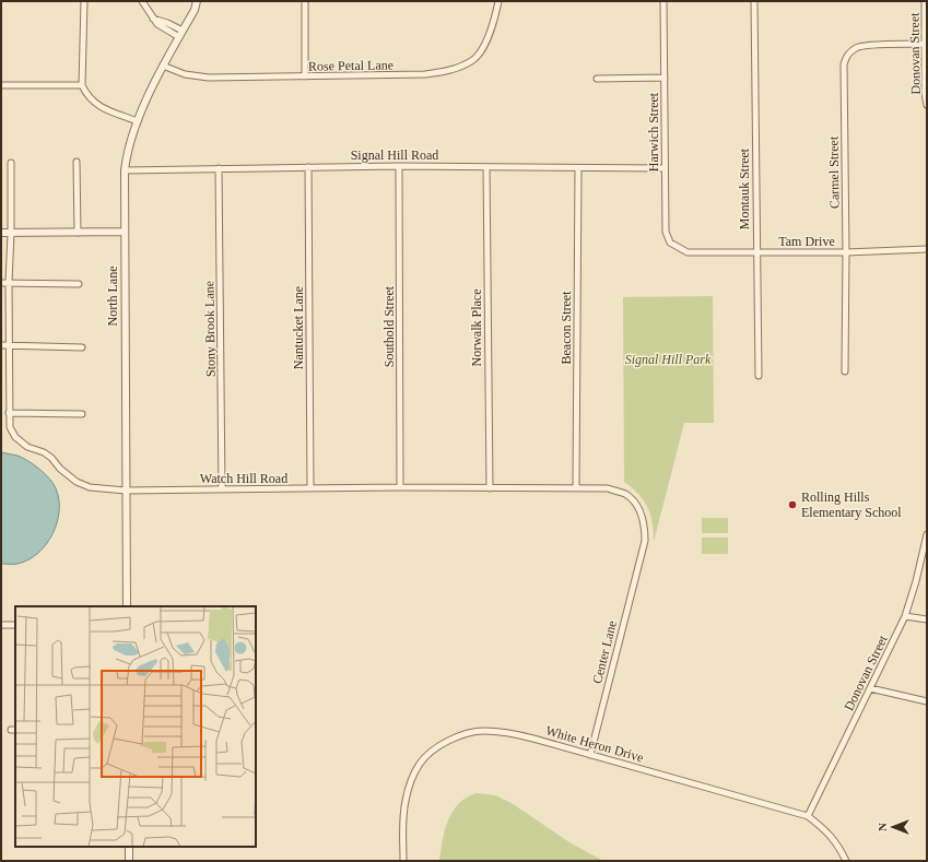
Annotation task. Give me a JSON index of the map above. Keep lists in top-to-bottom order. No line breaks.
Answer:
{"streets":{"street":["Donovan Street","Rose Petal Lane","Harwich Street","Signal Hill Road","Carmel Street","Montauk Street","Tam Drive","North Lane","Southold Street","Nantucket Lane","Norwalk Place","Beacon Street","Stony Brook Lane","Watch Hill Road","Center Lane","White Heron Drive"]},"crossings":[["Donovan Street","Carmel Street"],["Donovan Street","White Heron Drive"],["Rose Petal Lane","North Lane"],["Harwich Street","Signal Hill Road"],["Harwich Street","Tam Drive"],["Signal Hill Road","North Lane"],["Signal Hill Road","Southold Street"],["Signal Hill Road","Nantucket Lane"],["Signal Hill Road","Norwalk Place"],["Signal Hill Road","Beacon Street"],["Signal Hill Road","Stony Brook Lane"],["Carmel Street","Tam Drive"],["Montauk Street","Tam Drive"],["North Lane","Watch Hill Road"],["Southold Street","Watch Hill Road"],["Nantucket Lane","Watch Hill Road"],["Norwalk Place","Watch Hill Road"],["Beacon Street","Watch Hill Road"],["Stony Brook Lane","Watch Hill Road"],["Watch Hill Road","Center Lane"],["Center Lane","White Heron Drive"]],"parks":["Signal Hill Park"],"places":["Rolling Hills Elementary School"],"north":"left"}
